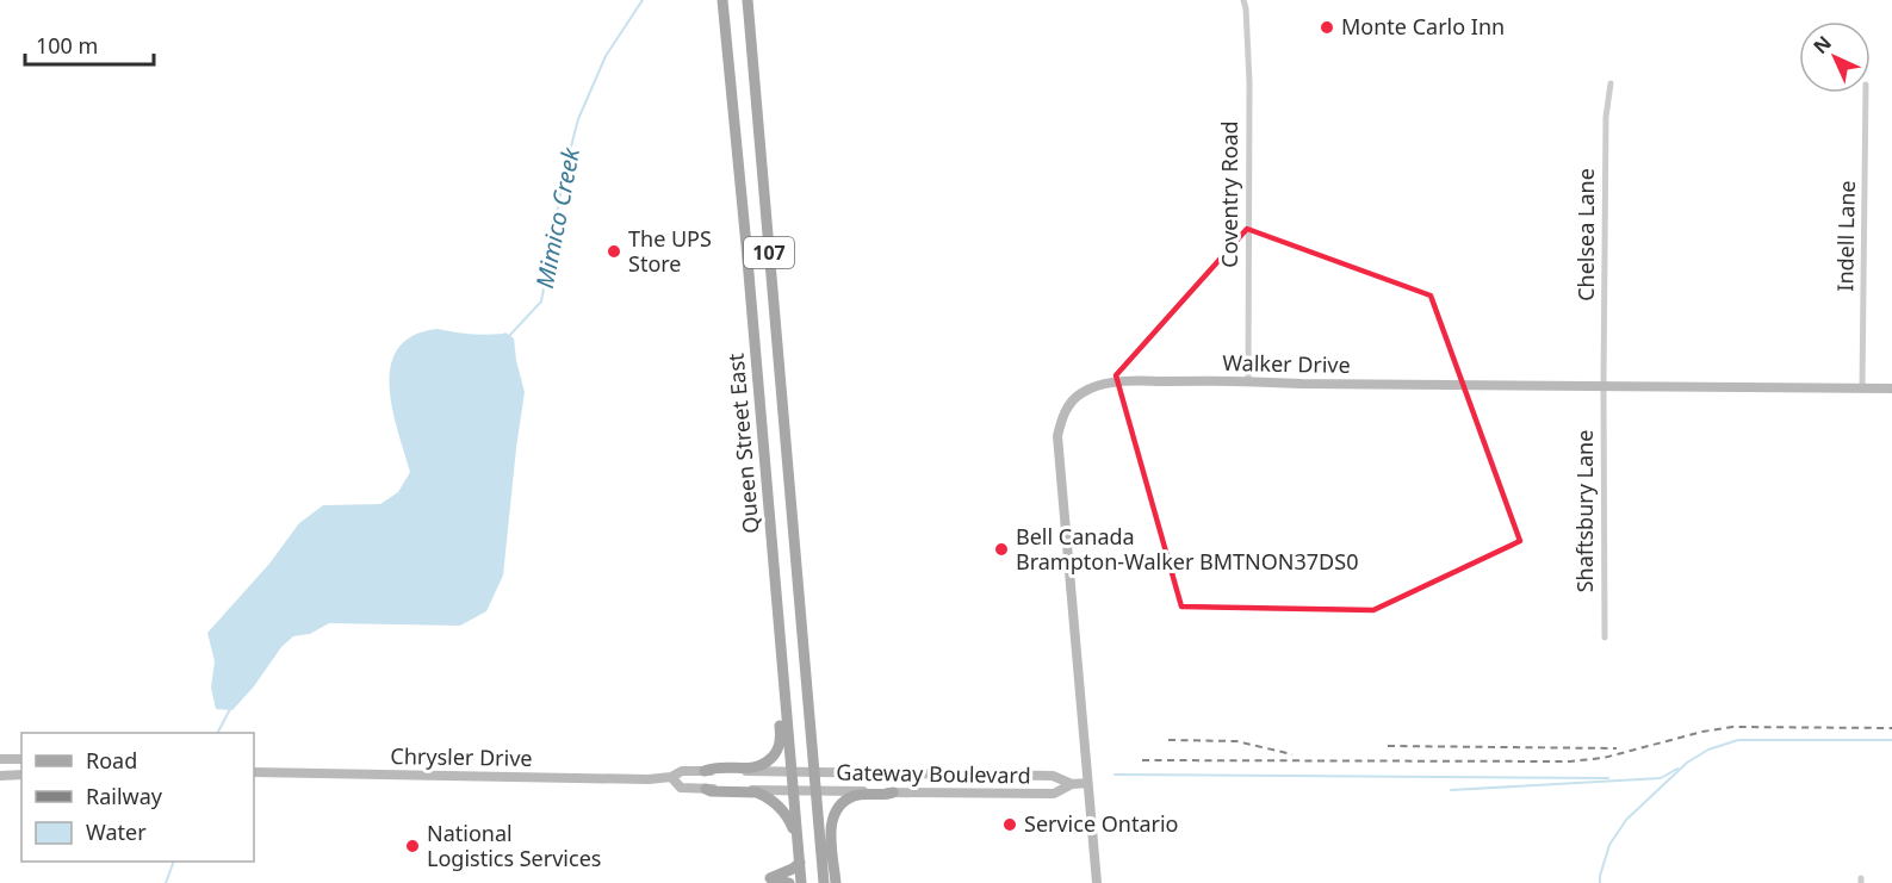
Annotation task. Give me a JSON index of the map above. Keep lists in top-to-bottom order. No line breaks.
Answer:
{"streets":{"main road":["107","Queen Street East"],"street":["Coventry Road","Chelsea Lane","Indell Lane","Walker Drive","Shaftsbury Lane","Chrysler Drive","Gateway Boulevard"]},"crossings":[["Coventry Road","Walker Drive"],["Chelsea Lane","Walker Drive"],["Chelsea Lane","Shaftsbury Lane"],["Indell Lane","Walker Drive"],["Walker Drive","Shaftsbury Lane"],["Walker Drive","Gateway Boulevard"],["Queen Street East","Chrysler Drive"],["Queen Street East","Gateway Boulevard"],["Chrysler Drive","Gateway Boulevard"]],"water":["Mimico Creek"],"places":["Monte Carlo Inn","The UPS Store","Bell Canada Brampton-Walker BMTNON37DS0","Service Ontario","National Logistics Services"],"legend":["Road","Railway","Water"],"scale_bar":"100 m","north":"top left"}
